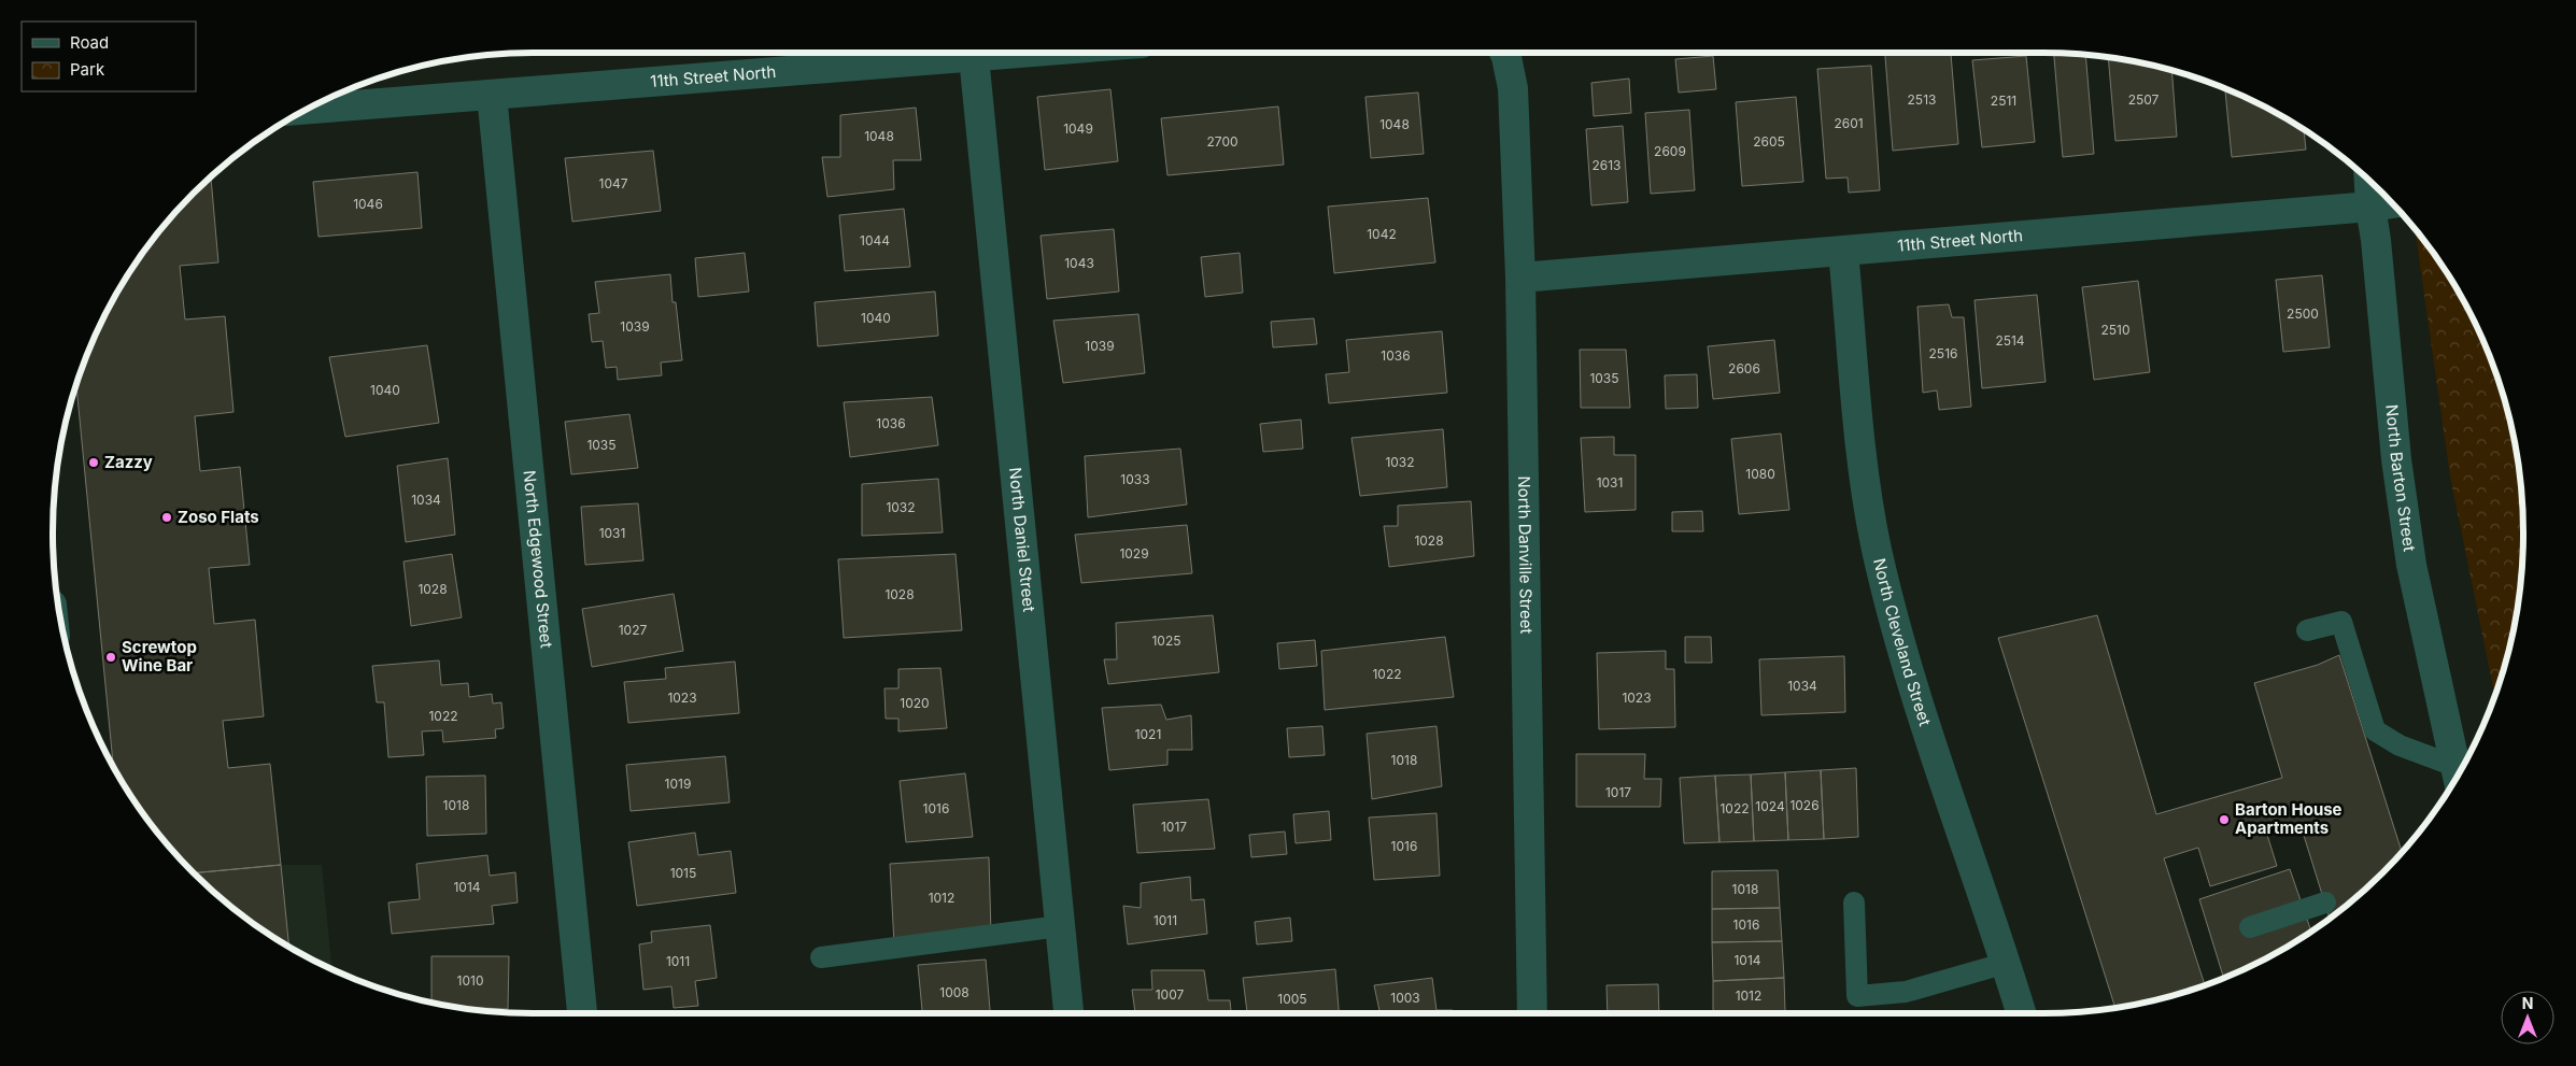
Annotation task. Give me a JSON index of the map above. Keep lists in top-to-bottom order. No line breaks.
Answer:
{"streets":{"street":["11th Street North","North Barton Street","North Daniel Street","North Danville Street","North Edgewood Street","North Cleveland Street"]},"crossings":[["11th Street North","North Barton Street"],["11th Street North","North Daniel Street"],["11th Street North","North Danville Street"],["11th Street North","North Edgewood Street"],["11th Street North","North Cleveland Street"]],"places":["Zazzy","Zoso Flats","Screwtop Wine Bar","Barton House Apartments"],"house_numbers":["2513","2507","2511","2601","1048","1049","1048","2700","2605","2609","2613","1047","1046","1042","1044","1043","2500","1040","1039","2510","2514","1039","2516","1036","2606","1035","1040","1036","1035","1032","1080","1033","1031","1034","1032","1031","1028","1029","1028","1028","1027","1025","1022","1034","1023","1023","1020","1022","1021","1018","1019","1017","1018","1026","1024","1016","1022","1017","1016","1015","1014","1018","1012","1011","1016","1014","1011","1010","1008","1007","1012","1003","1005"],"legend":["Road","Park"],"north":"top"}
